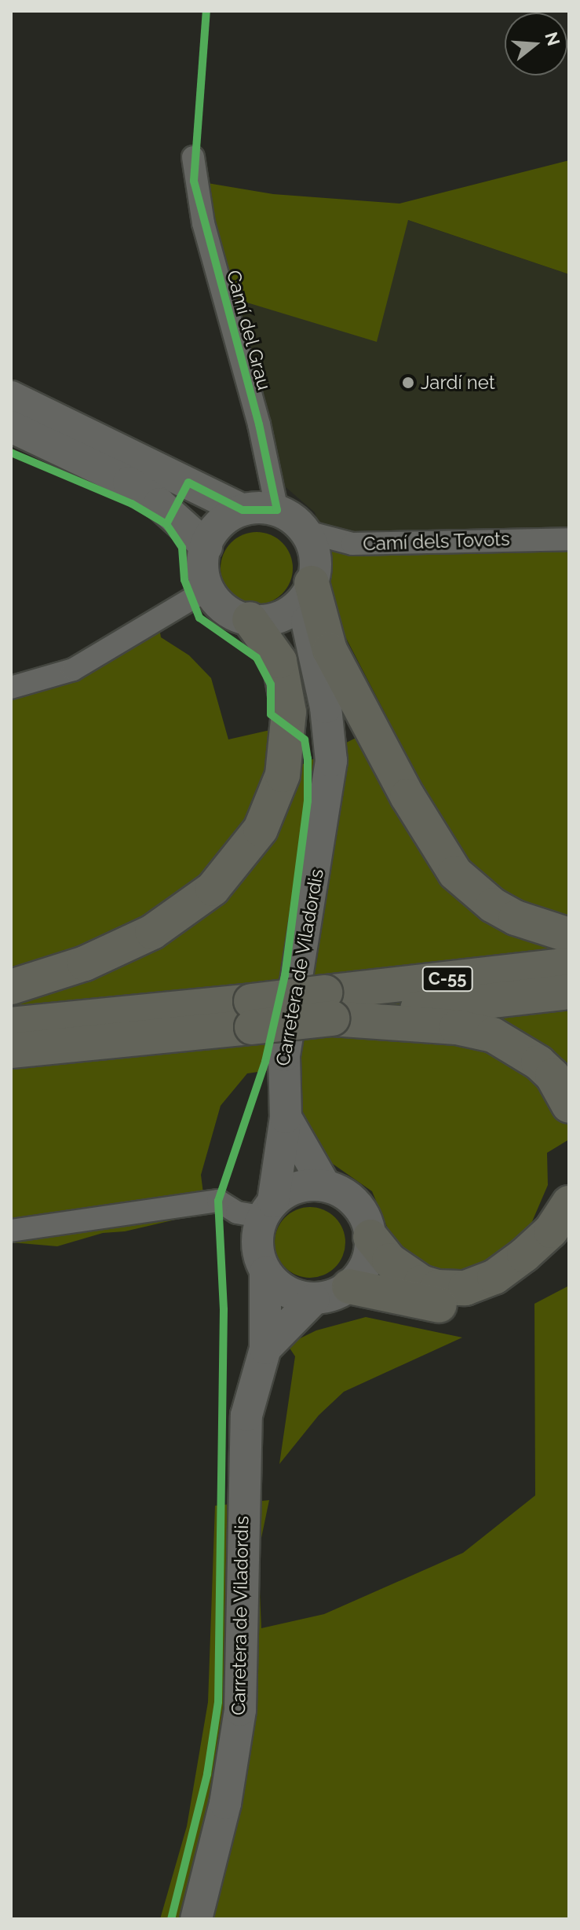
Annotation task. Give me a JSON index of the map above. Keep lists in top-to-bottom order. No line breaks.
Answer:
{"streets":{"highway":["C-55"],"street":["Camí del Grau","Camí dels Tovots","Carretera de Viladordis"]},"crossings":[["Camí del Grau","Camí dels Tovots"],["Camí del Grau","Carretera de Viladordis"],["Camí dels Tovots","Carretera de Viladordis"]],"places":["Jardí net"],"north":"right"}
